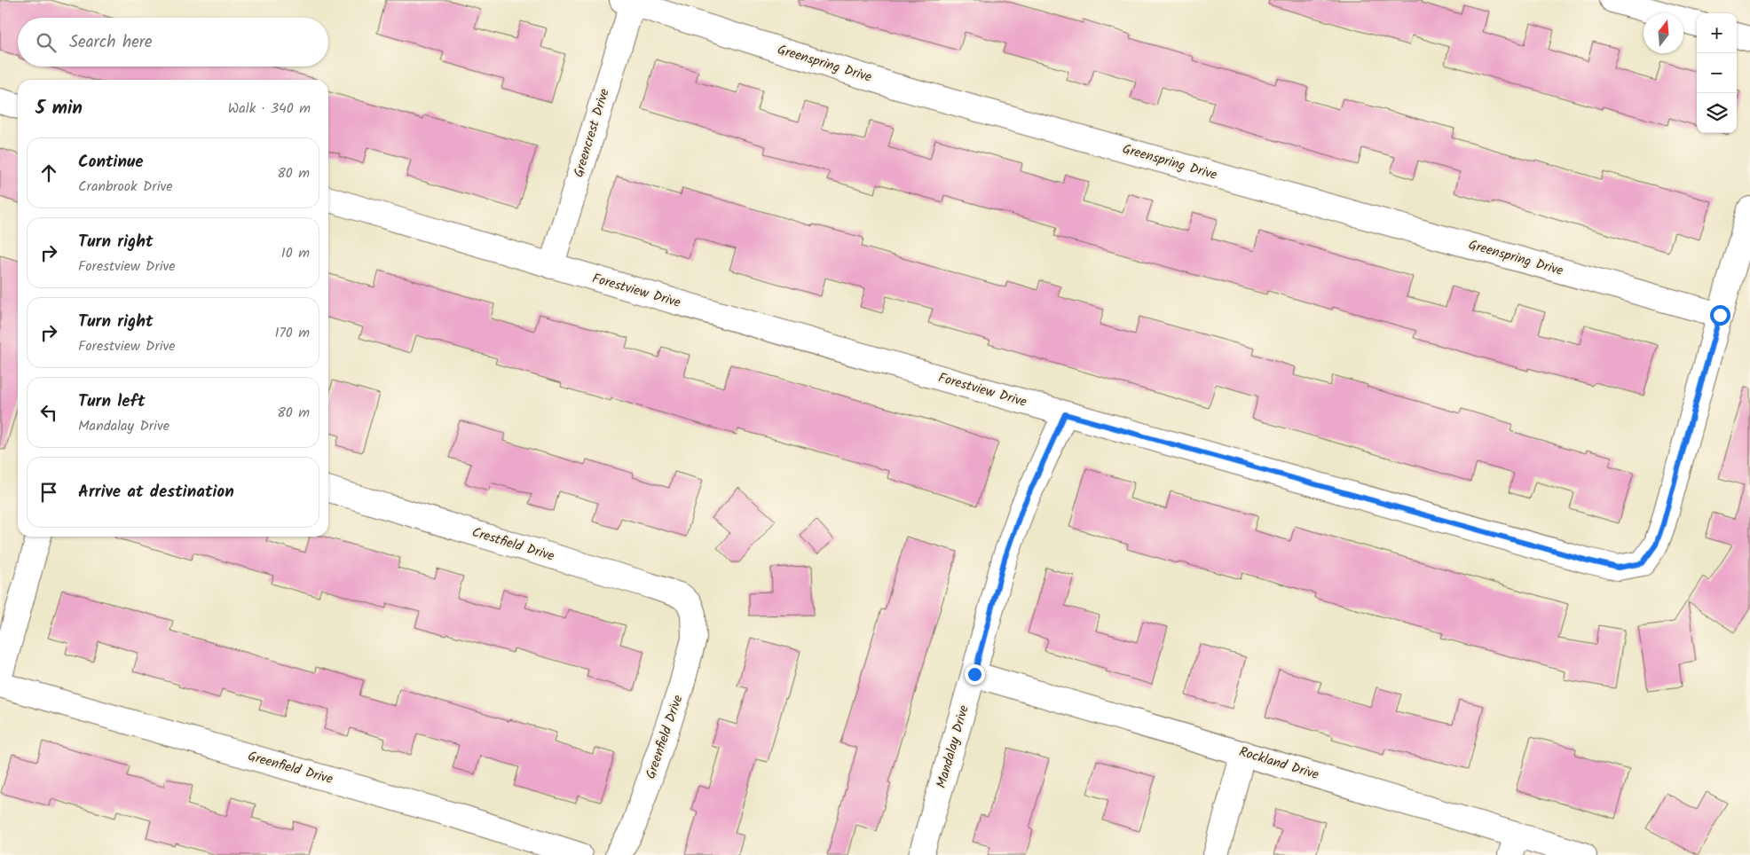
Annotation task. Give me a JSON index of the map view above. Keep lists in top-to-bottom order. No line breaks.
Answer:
{"streets":{"street":["Greenspring Drive","Greencrest Drive","Forestview Drive","Crestfield Drive","Greenfield Drive","Mandalay Drive","Rockland Drive"]},"crossings":[["Greenspring Drive","Greencrest Drive"],["Greenspring Drive","Forestview Drive"],["Greencrest Drive","Forestview Drive"],["Forestview Drive","Mandalay Drive"],["Crestfield Drive","Greenfield Drive"],["Mandalay Drive","Rockland Drive"]],"north":"top","page":{"map_buttons":["+","−"],"search":"Search here","heading":["5 min","Walk · 340 m"],"list":[["Continue","Cranbrook Drive","80 m"],["Turn right","Forestview Drive","10 m"],["Turn right","Forestview Drive","170 m"],["Turn left","Mandalay Drive","80 m"],"Arrive at destination"]}}
